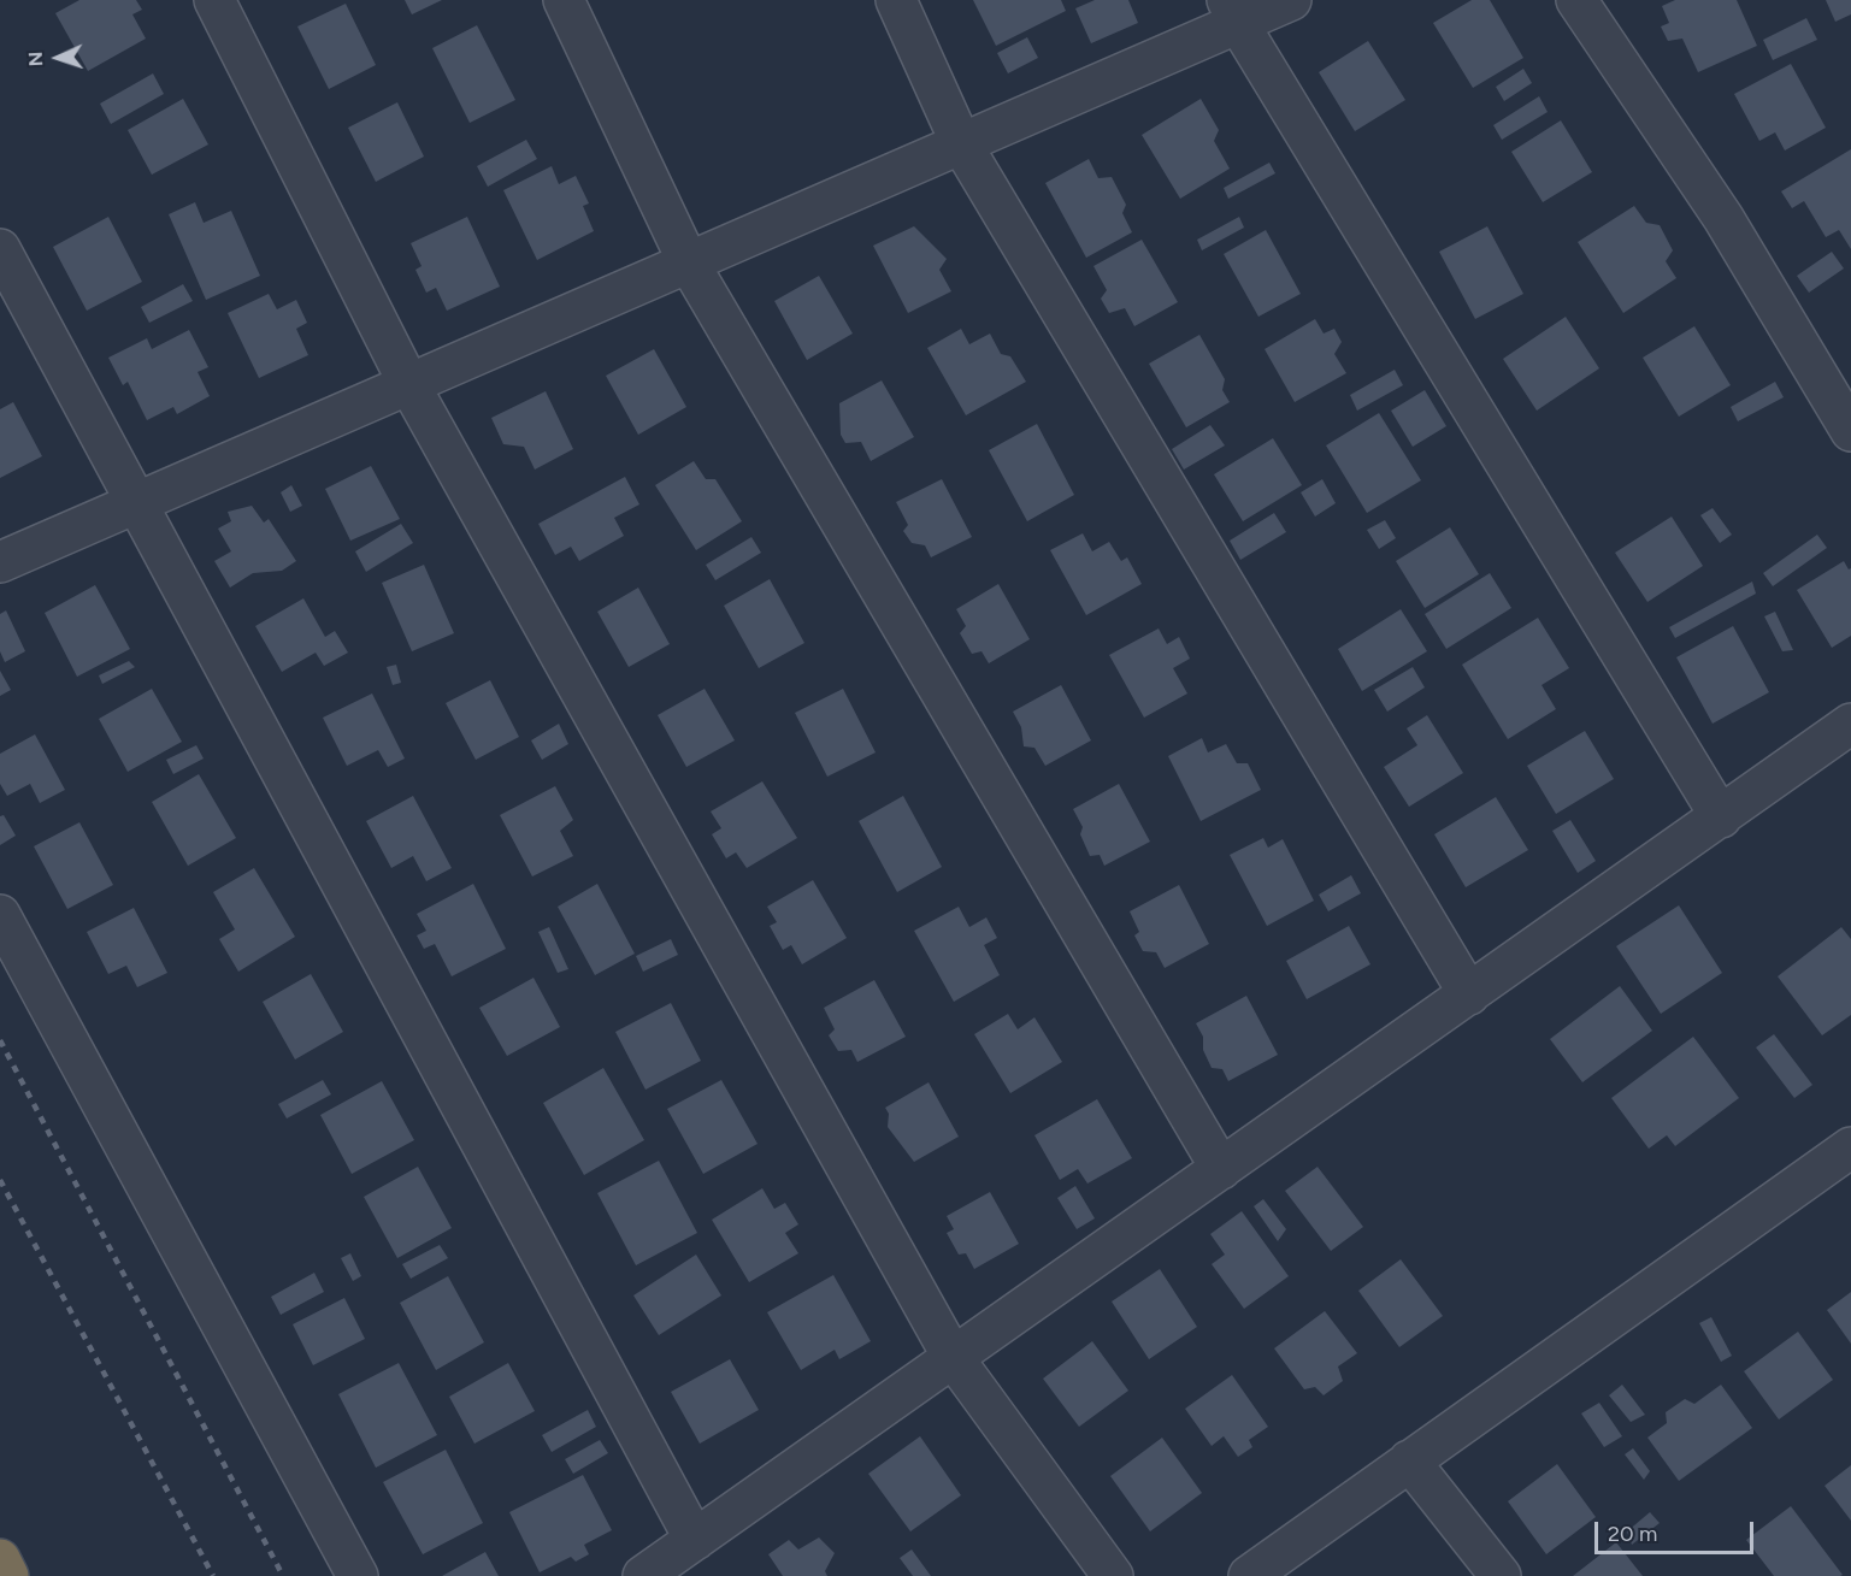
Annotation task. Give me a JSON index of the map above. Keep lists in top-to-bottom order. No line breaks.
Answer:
{"scale_bar":"20 m","north":"left"}
